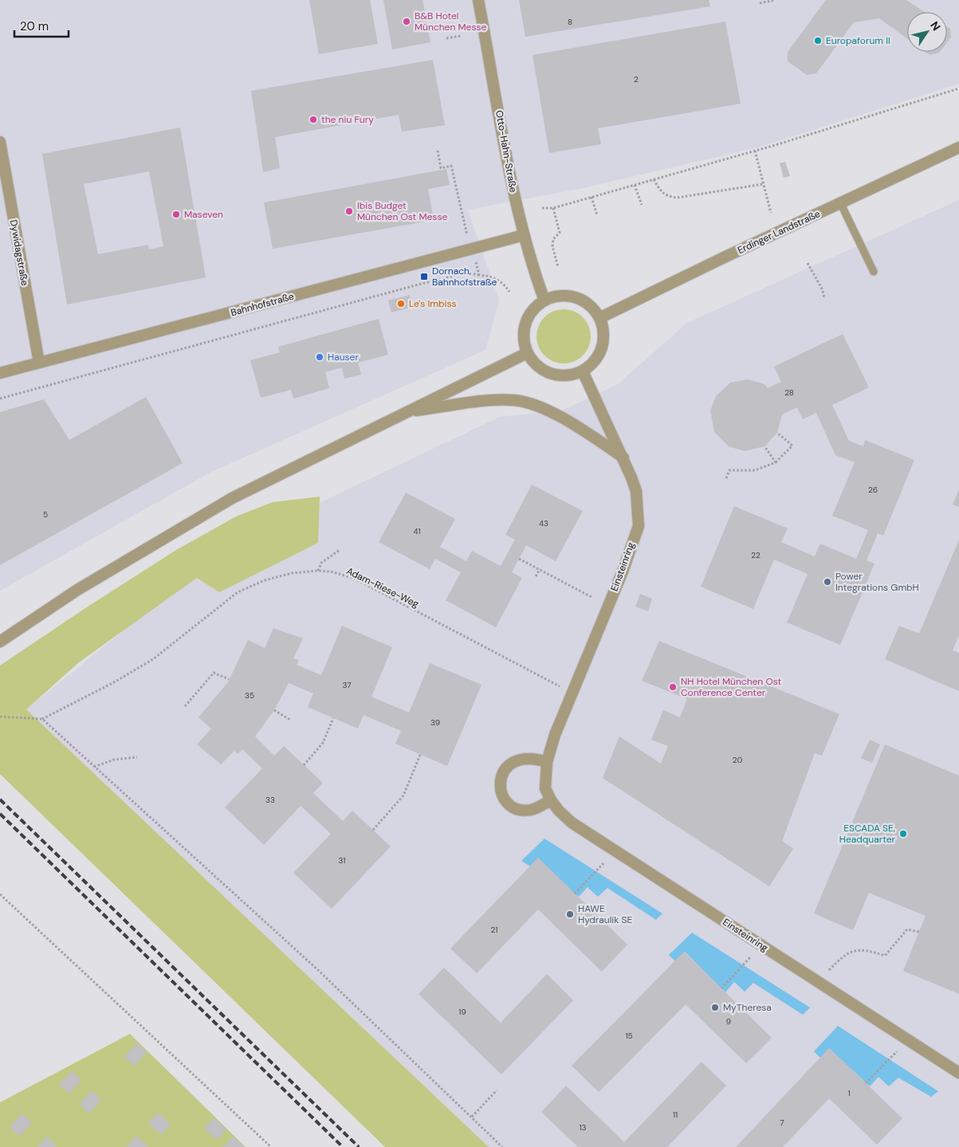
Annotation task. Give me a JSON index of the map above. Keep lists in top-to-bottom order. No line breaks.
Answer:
{"streets":{"street":["Otto-Hahn-Straße","Erdinger Landstraße","Dywidagstraße","Bahnhofstraße","Einsteinring"],"path":["Adam-Riese-Weg"]},"crossings":[["Otto-Hahn-Straße","Erdinger Landstraße"],["Otto-Hahn-Straße","Bahnhofstraße"],["Otto-Hahn-Straße","Einsteinring"],["Erdinger Landstraße","Einsteinring"],["Dywidagstraße","Bahnhofstraße"],["Einsteinring","Adam-Riese-Weg"]],"places":{"other":["B&B Hotel München Messe","Europaforum II","the niu Fury","Ibis Budget München Ost Messe","Maseven","Le's Imbiss","Hauser","Power Integrations GmbH","NH Hotel München Ost Conference Center","ESCADA SE, Headquarter","HAWE Hydraulik SE","MyTheresa"],"transit":["Dornach, Bahnhofstraße"]},"house_numbers":["8","2","28","26","5","43","41","22","37","35","39","20","33","31","21","19","9","15","1","11","7","13"],"scale_bar":"20 m","north":"top right"}
